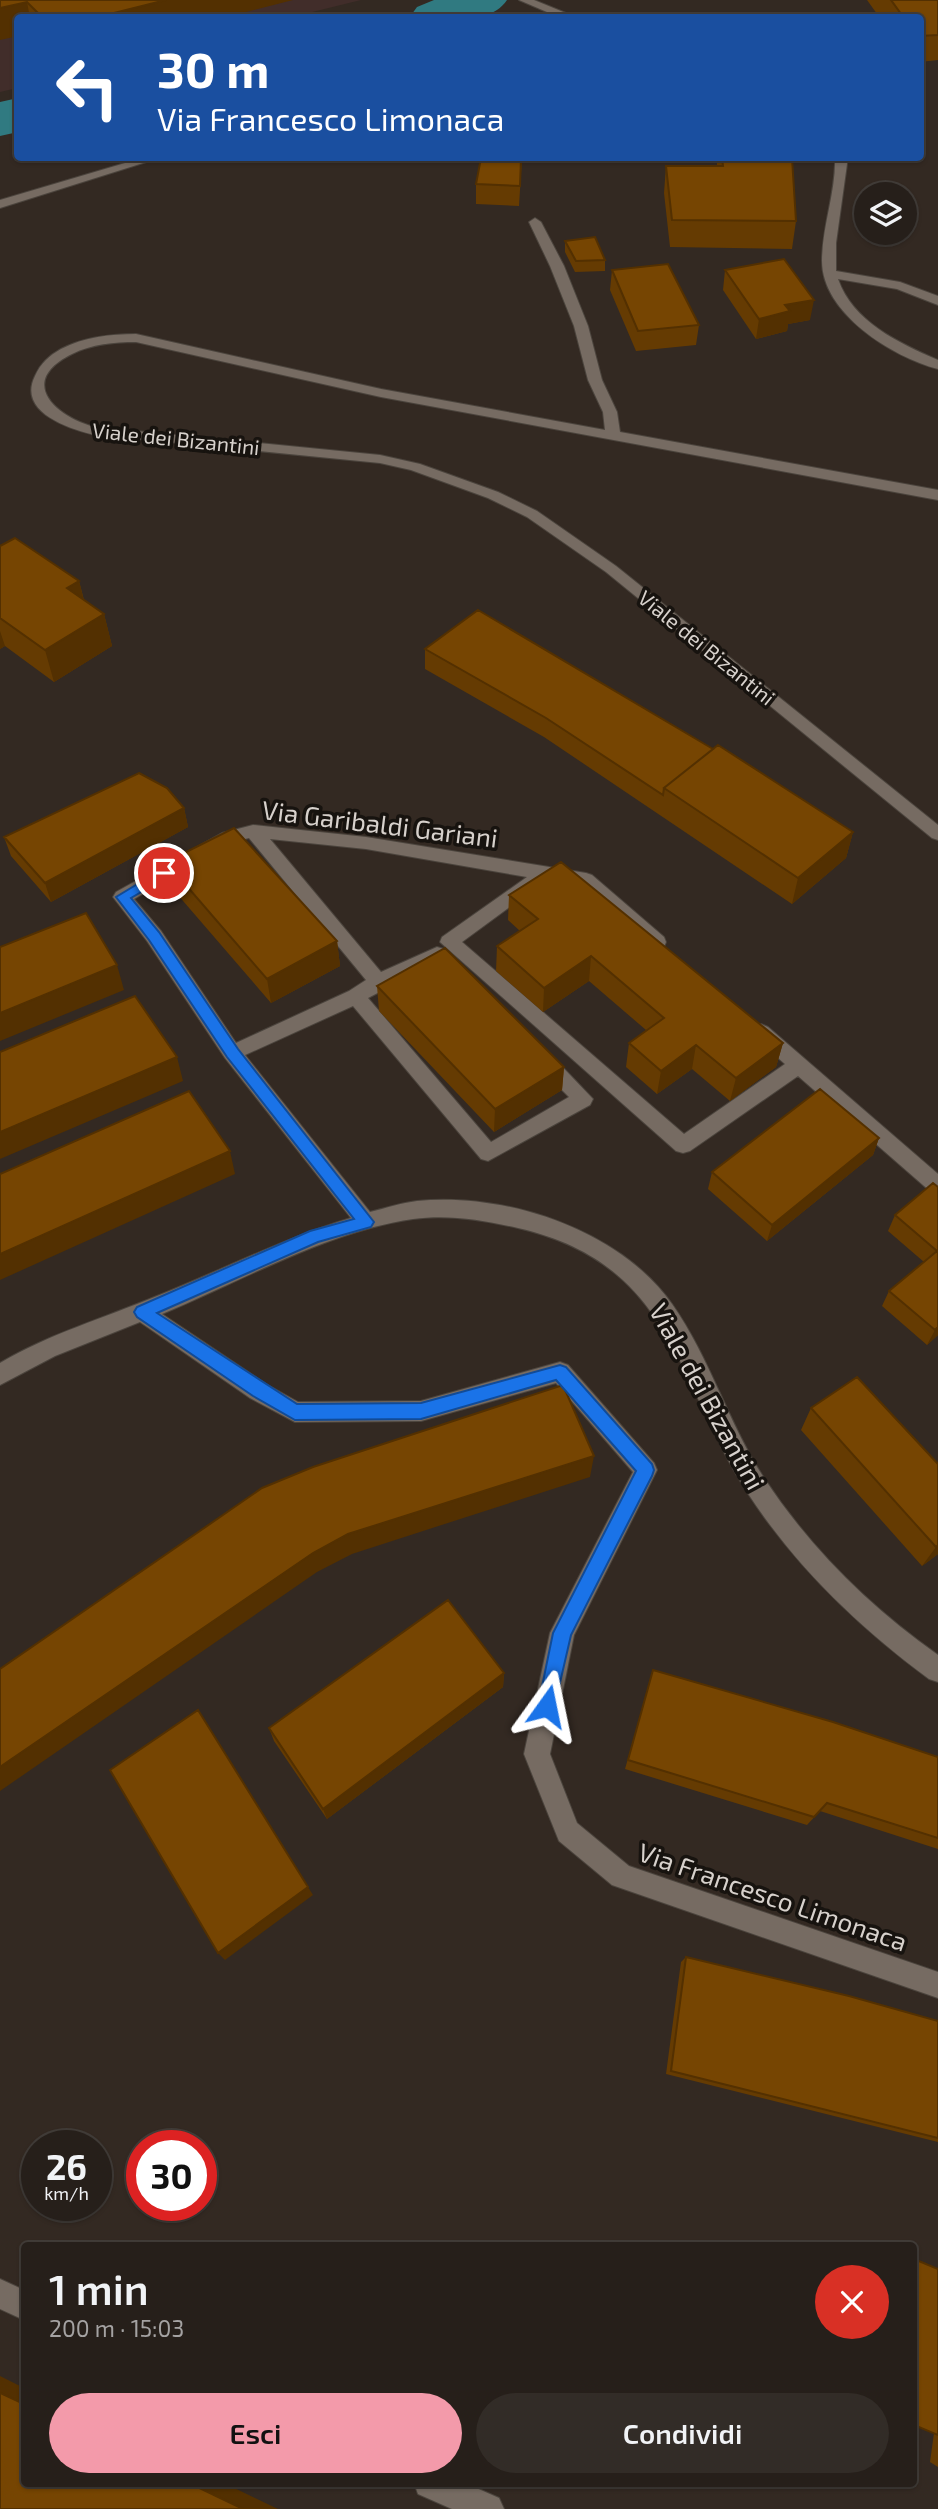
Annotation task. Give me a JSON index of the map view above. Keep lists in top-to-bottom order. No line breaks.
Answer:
{"streets":{"street":["Viale dei Bizantini","Via Garibaldi Gariani","Via Francesco Limonaca"]},"crossings":[["Viale dei Bizantini","Via Garibaldi Gariani"],["Viale dei Bizantini","Via Francesco Limonaca"]],"page":{"turn":["30 m","Via Francesco Limonaca"],"speed":"26 km/h","limit":"30","heading":["1 min","200 m · 15:03"],"buttons":["Esci","Condividi"]}}
